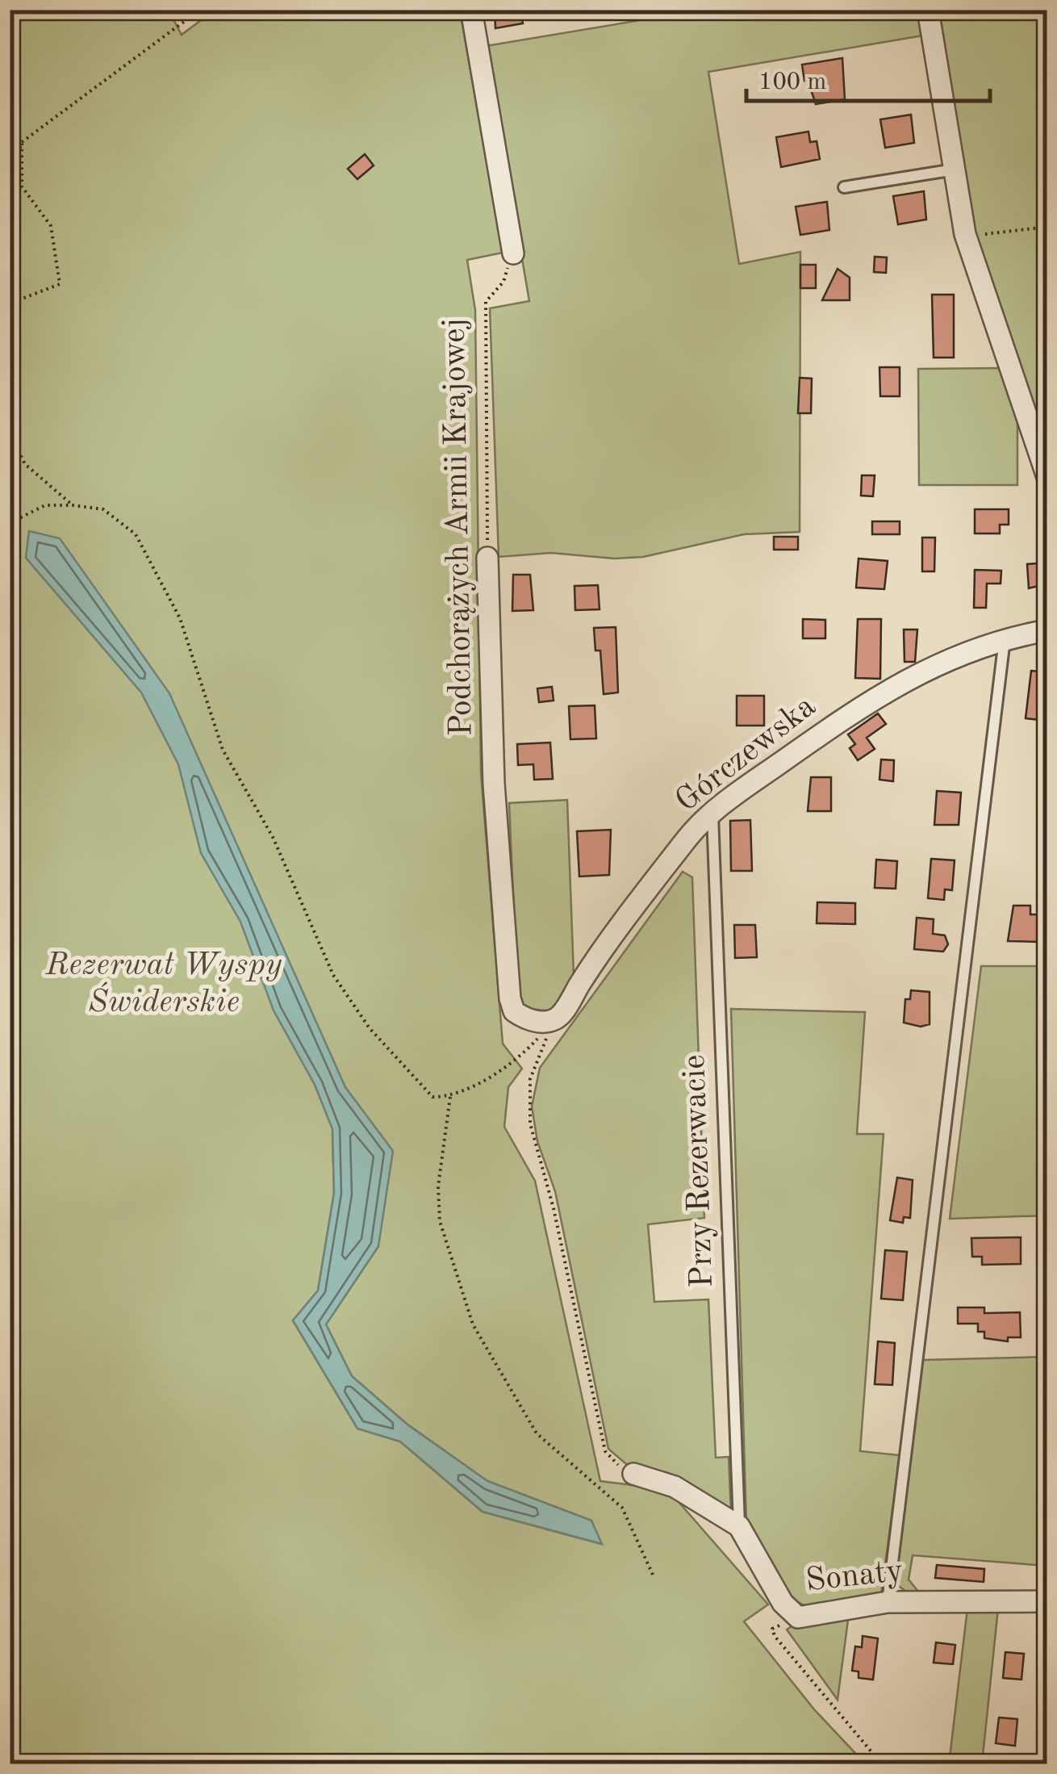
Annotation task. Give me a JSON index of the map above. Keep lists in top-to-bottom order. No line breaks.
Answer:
{"streets":{"street":["Podchorążych Armii Krajowej","Górczewska","Sonaty"],"lane":["Przy Rezerwacie"]},"crossings":[["Podchorążych Armii Krajowej","Górczewska"],["Górczewska","Przy Rezerwacie"],["Przy Rezerwacie","Sonaty"]],"parks":["Rezerwat Wyspy Świderskie"],"scale_bar":"100 m"}
